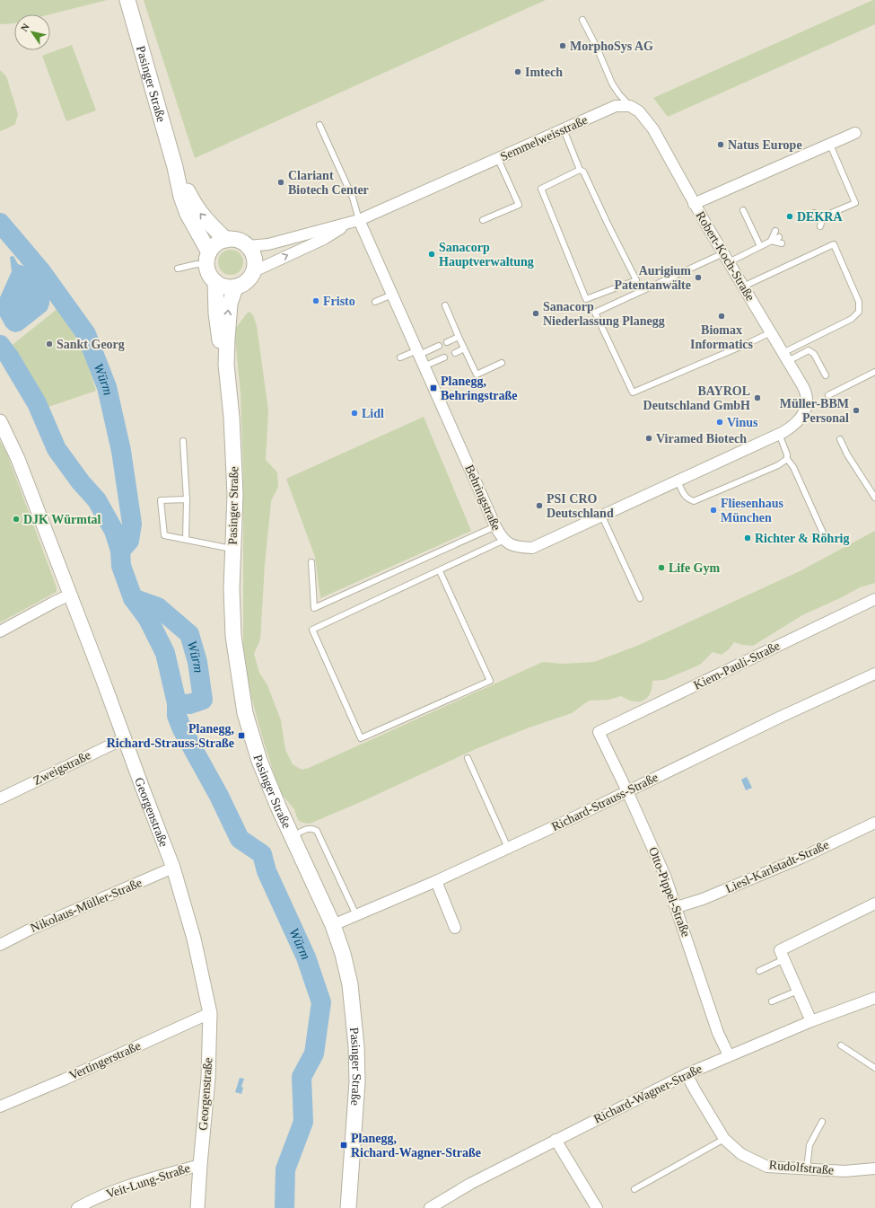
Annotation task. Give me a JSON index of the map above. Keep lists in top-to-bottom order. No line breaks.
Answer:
{"streets":{"main road":["Pasinger Straße"],"street":["Semmelweisstraße","Robert-Koch-Straße","Behringstraße","Kiem-Pauli-Straße","Zweigstraße","Richard-Strauss-Straße","Georgenstraße","Liesl-Karlstadt-Straße","Otto-Pippel-Straße","Nikolaus-Müller-Straße","Vertingerstraße","Richard-Wagner-Straße","Rudolfstraße","Veit-Lung-Straße"]},"crossings":[["Pasinger Straße","Semmelweisstraße"],["Pasinger Straße","Richard-Strauss-Straße"],["Semmelweisstraße","Behringstraße"],["Robert-Koch-Straße","Behringstraße"],["Kiem-Pauli-Straße","Otto-Pippel-Straße"],["Zweigstraße","Georgenstraße"],["Richard-Strauss-Straße","Otto-Pippel-Straße"],["Georgenstraße","Nikolaus-Müller-Straße"],["Georgenstraße","Vertingerstraße"],["Georgenstraße","Veit-Lung-Straße"],["Liesl-Karlstadt-Straße","Otto-Pippel-Straße"],["Otto-Pippel-Straße","Richard-Wagner-Straße"],["Richard-Wagner-Straße","Rudolfstraße"]],"water":["Würm"],"places":{"other":["MorphoSys AG","Imtech","Natus Europe","Clariant Biotech Center","DEKRA","Sanacorp Hauptverwaltung","Aurigium Patentanwälte","Fristo","Sanacorp Niederlassung Planegg","Biomax Informatics","Sankt Georg","BAYROL Deutschland GmbH","Müller-BBM Personal","Lidl","Vinus","Viramed Biotech","PSI CRO Deutschland","Fliesenhaus München","DJK Würmtal","Richter & Röhrig","Life Gym"],"transit":["Planegg, Behringstraße","Planegg, Richard-Strauss-Straße","Planegg, Richard-Wagner-Straße"]},"north":"top left"}
